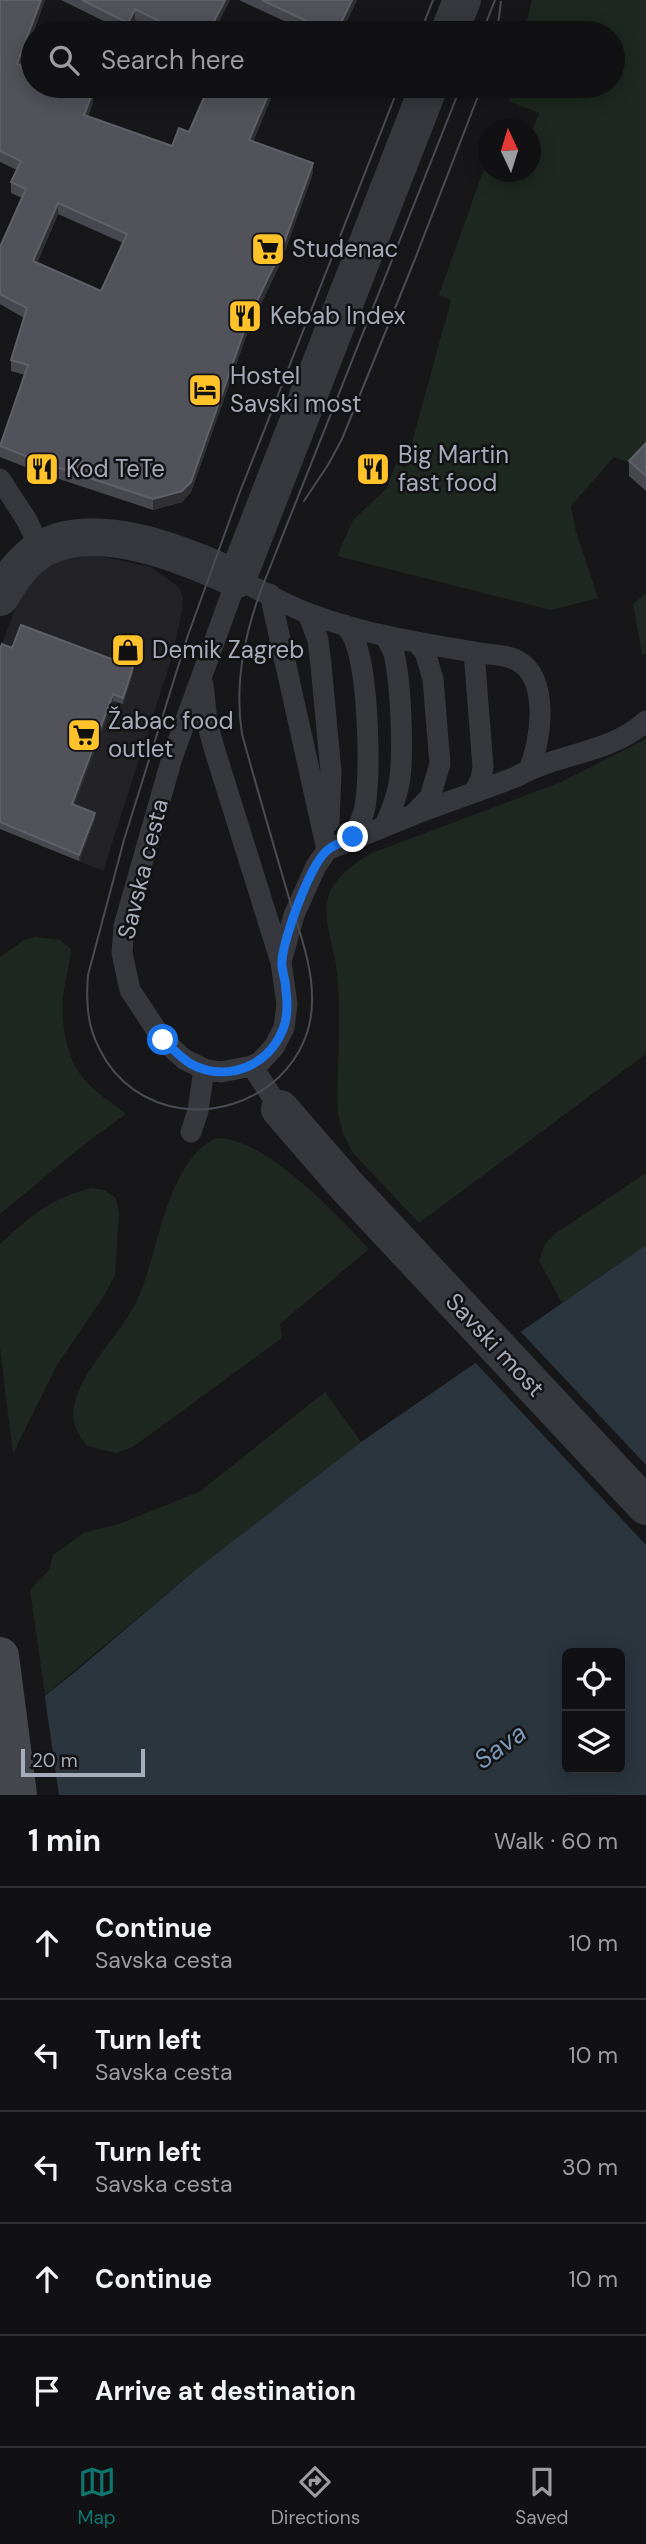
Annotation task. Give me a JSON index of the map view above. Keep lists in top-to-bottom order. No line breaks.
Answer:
{"streets":{"street":["Savska cesta","Savski most"]},"water":["Sava"],"places":{"supermarket":["Studenac","Žabac food outlet"],"restaurant":["Kebab Index","Kod TeTe","Big Martin fast food"],"hotel":["Hostel Savski most"],"shop":["Demik Zagreb"]},"scale_bar":"20 m","north":"top","page":{"search":"Search here","scale":"20 m","heading":["1 min","Walk · 60 m"],"list":[["Continue","Savska cesta","10 m"],["Turn left","Savska cesta","10 m"],["Turn left","Savska cesta","30 m"],["Continue","10 m"],"Arrive at destination"],"nav":["Map","Directions","Saved"]}}
